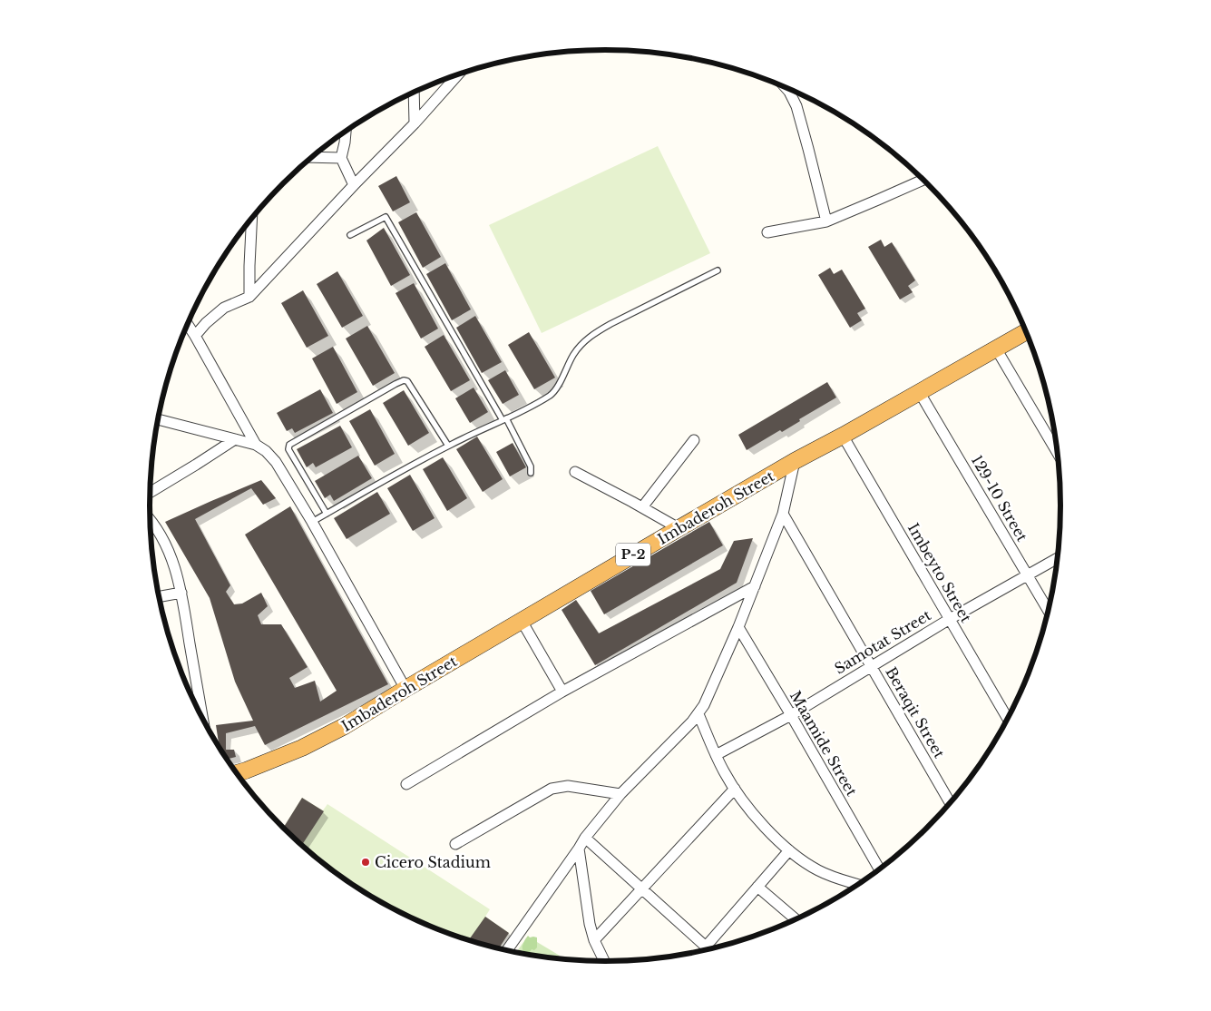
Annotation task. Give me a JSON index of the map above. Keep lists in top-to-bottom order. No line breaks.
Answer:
{"streets":{"highway":["Imbaderoh Street","P-2"],"street":["129-10 Street","Imbeyto Street","Samotat Street","Beraqit Street","Maamide Street"]},"crossings":[["129-10 Street","Imbaderoh Street"],["129-10 Street","Samotat Street"],["Imbaderoh Street","Imbeyto Street"],["Imbeyto Street","Samotat Street"],["Samotat Street","Beraqit Street"],["Samotat Street","Maamide Street"]],"places":["Cicero Stadium"]}
